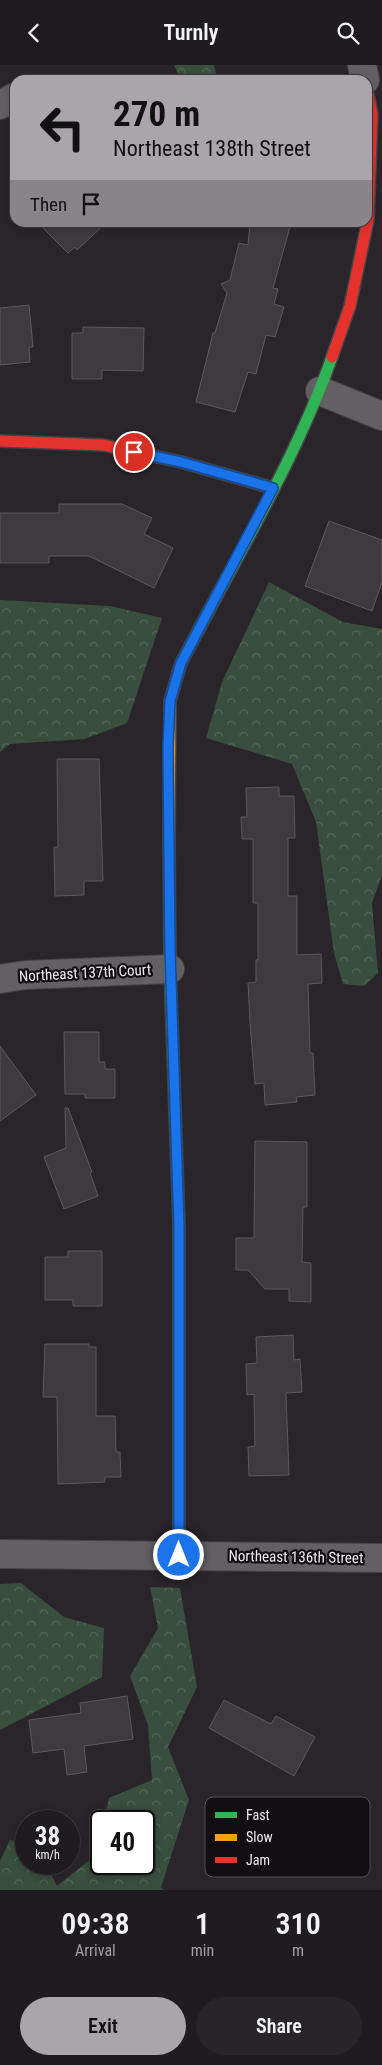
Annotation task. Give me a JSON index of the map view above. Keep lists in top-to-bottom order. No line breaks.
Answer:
{"streets":{"street":["Northeast 137th Court","Northeast 136th Street"]},"legend":["Fast","Slow","Jam"],"page":{"header":"Turnly","turn":["270 m","Northeast 138th Street"],"then":"Then","speed":"38 km/h","limit":"40","eta":["09:38","Arrival","1","min","310","m"],"buttons":["Exit","Share"]}}
